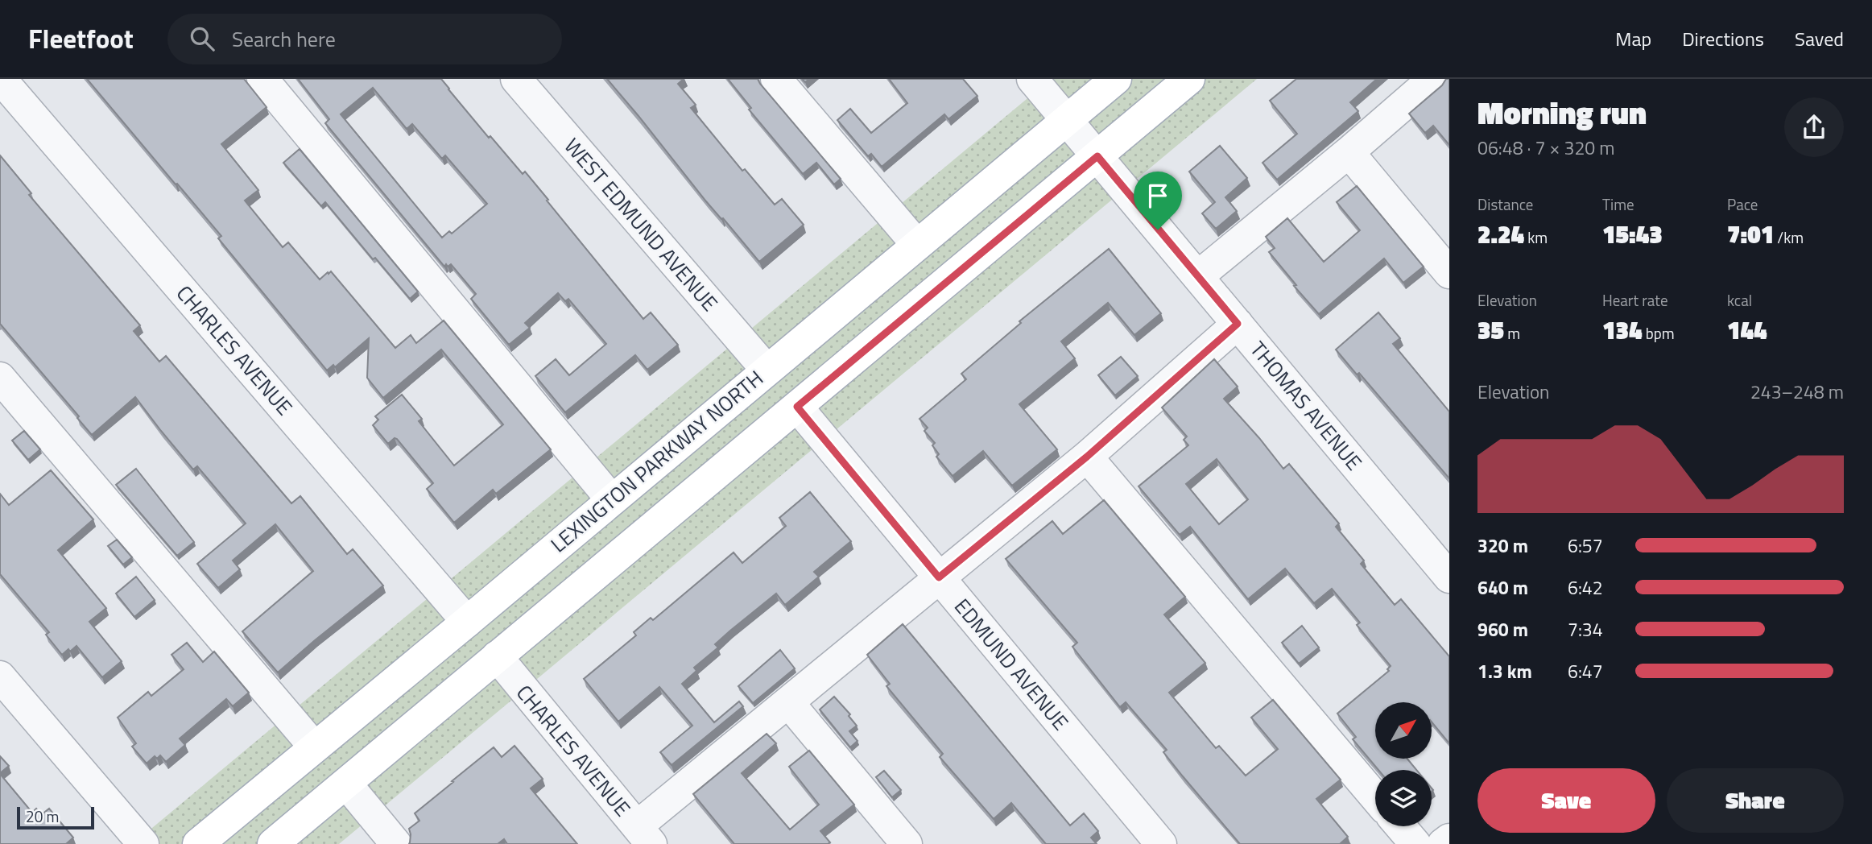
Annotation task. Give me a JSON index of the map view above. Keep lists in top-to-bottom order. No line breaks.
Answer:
{"streets":{"main road":["LEXINGTON PARKWAY NORTH"],"street":["WEST EDMUND AVENUE","CHARLES AVENUE","THOMAS AVENUE","EDMUND AVENUE"]},"crossings":[["WEST EDMUND AVENUE","LEXINGTON PARKWAY NORTH"],["CHARLES AVENUE","LEXINGTON PARKWAY NORTH"],["THOMAS AVENUE","LEXINGTON PARKWAY NORTH"]],"scale_bar":"20 m","north":"top right","page":{"header":"Fleetfoot","search":"Search here","nav":["Map","Directions","Saved"],"heading":["Morning run","06:48 · 7 × 320 m"],"stats":[["Distance","2.24 km"],["Time","15:43"],["Pace","7:01 /km"],["Elevation","35 m"],["Heart rate","134 bpm"],["kcal","144"]],"chart":["Elevation","243–248 m"],"list":[{"name":"320 m","note":"6:57"},{"name":"640 m","note":"6:42"},{"name":"960 m","note":"7:34"},{"name":"1.3 km","note":"6:47"}],"buttons":["Save","Share"],"scale":"20 m"}}
